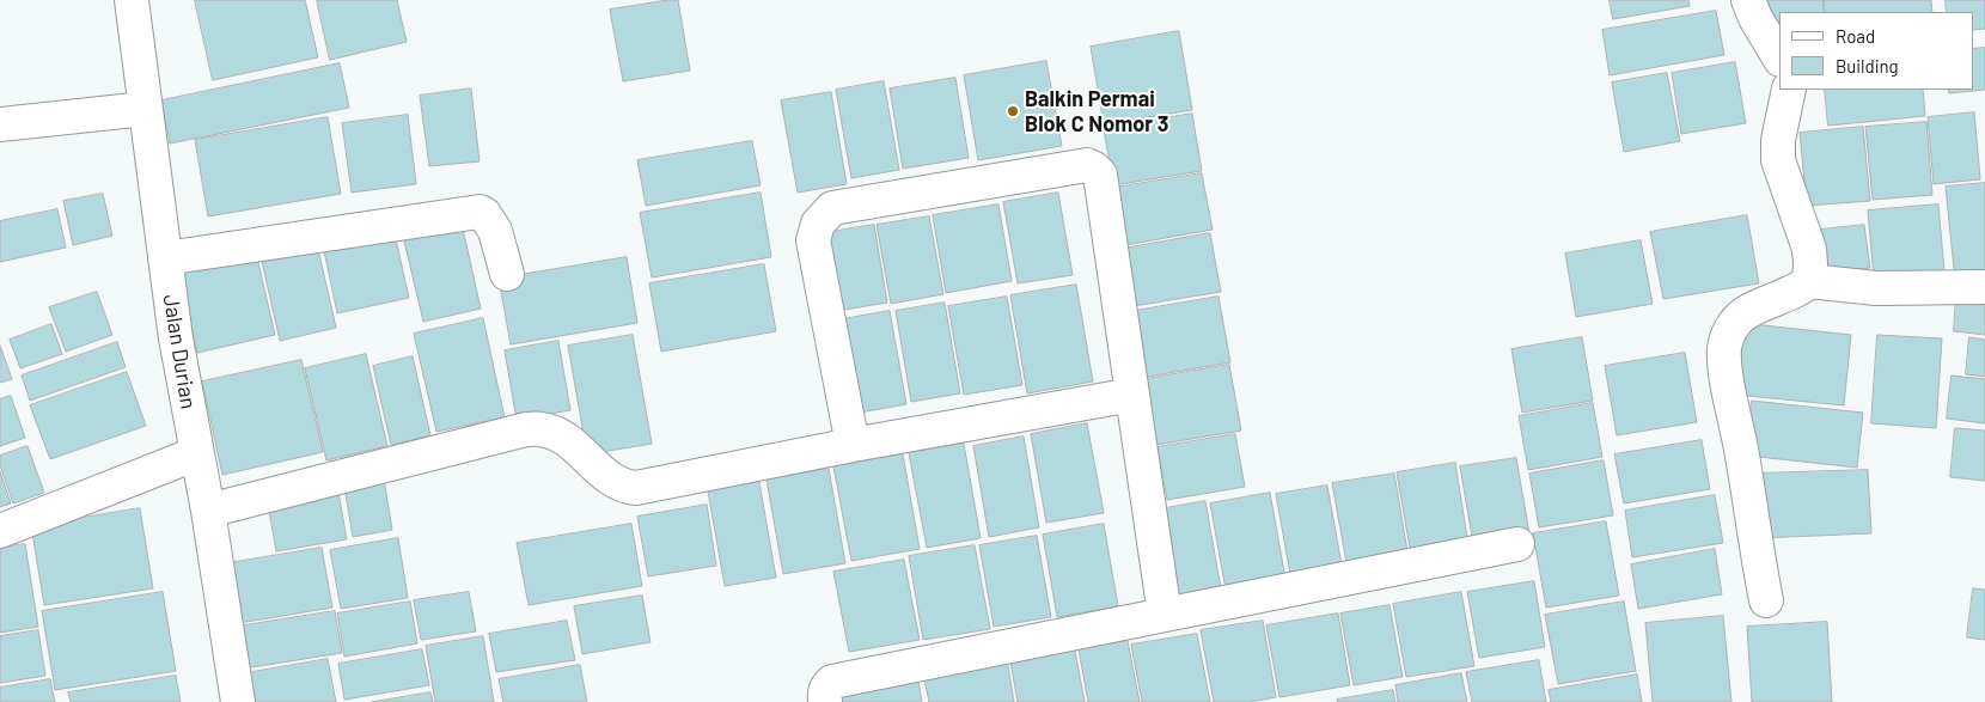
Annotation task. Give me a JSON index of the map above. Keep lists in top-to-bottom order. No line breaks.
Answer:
{"streets":{"street":["Jalan Durian"]},"places":["Balkin Permai Blok C Nomor 3"],"legend":["Road","Building"]}
